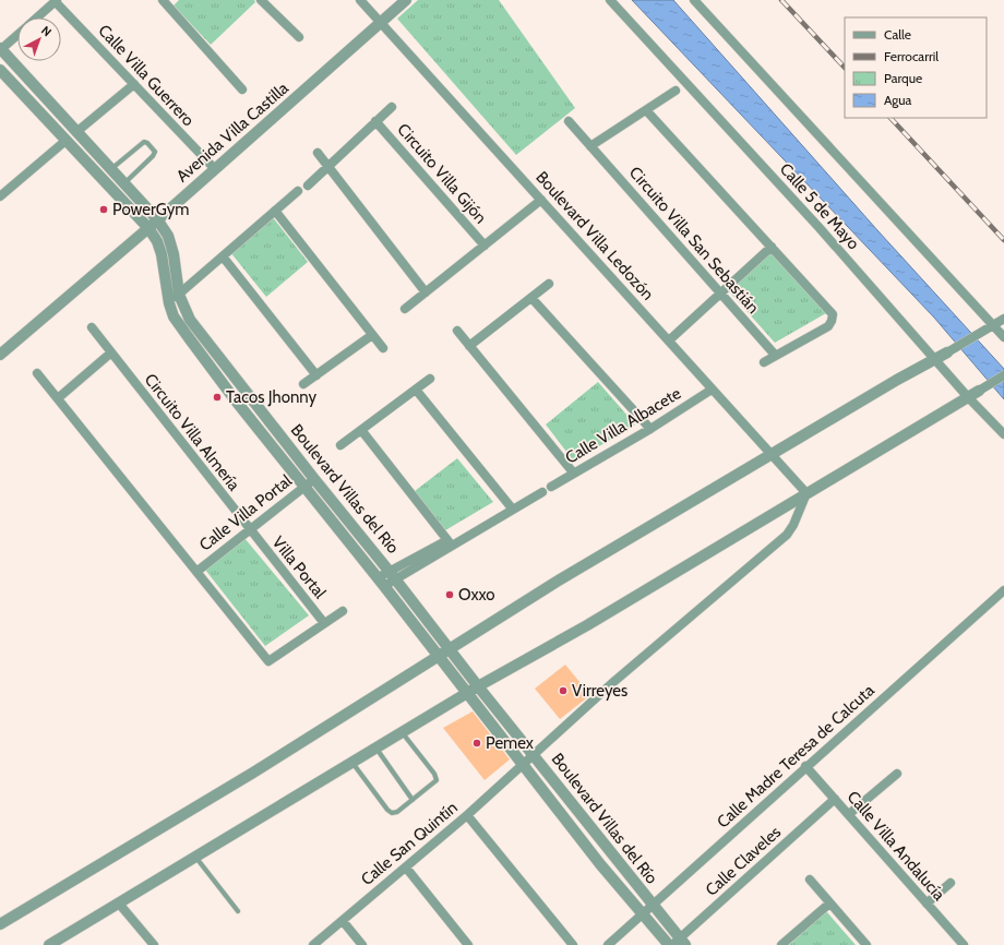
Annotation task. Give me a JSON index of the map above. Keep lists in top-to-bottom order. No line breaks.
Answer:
{"streets":{"street":["Calle Villa Guerrero","Avenida Villa Castilla","Circuito Villa Gijón","Calle 5 de Mayo","Boulevard Villa Ledozón","Circuito Villa San Sebastián","Calle Villa Albacete","Circuito Villa Almería","Boulevard Villas del Río","Calle Villa Portal","Villa Portal","Calle Madre Teresa de Calcuta","Calle San Quintín","Calle Villa Andalucía","Calle Claveles"]},"crossings":[["Calle Villa Guerrero","Avenida Villa Castilla"],["Avenida Villa Castilla","Boulevard Villa Ledozón"],["Avenida Villa Castilla","Boulevard Villas del Río"],["Circuito Villa Gijón","Boulevard Villa Ledozón"],["Boulevard Villa Ledozón","Calle Villa Albacete"],["Boulevard Villa Ledozón","Calle San Quintín"],["Circuito Villa Almería","Calle Villa Portal"],["Circuito Villa Almería","Villa Portal"],["Boulevard Villas del Río","Calle Villa Portal"],["Boulevard Villas del Río","Calle Madre Teresa de Calcuta"],["Boulevard Villas del Río","Calle San Quintín"],["Boulevard Villas del Río","Calle Claveles"],["Calle Villa Portal","Villa Portal"],["Calle Madre Teresa de Calcuta","Calle Villa Andalucía"],["Calle Villa Andalucía","Calle Claveles"]],"places":["PowerGym","Tacos Jhonny","Oxxo","Virreyes","Pemex"],"legend":["Calle","Ferrocarril","Parque","Agua"],"north":"top right"}
